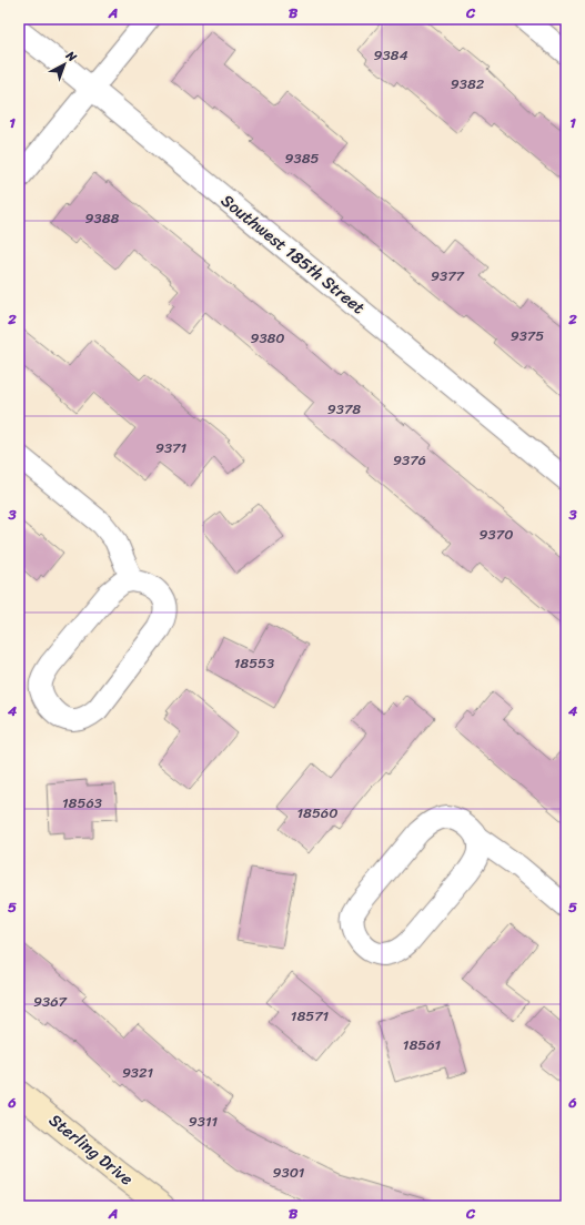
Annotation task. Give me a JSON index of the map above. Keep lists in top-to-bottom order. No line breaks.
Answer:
{"streets":{"street":["Southwest 185th Street","Sterling Drive"]},"house_numbers":["9384","9382","9385","9388","9377","9375","9380","9378","9371","9376","9370","18553","18563","18560","9367","18571","18561","9321","9311","9301"],"north":"top right","grid":{"columns":["A","B","C"],"rows":["1","2","3","4","5","6"]}}
